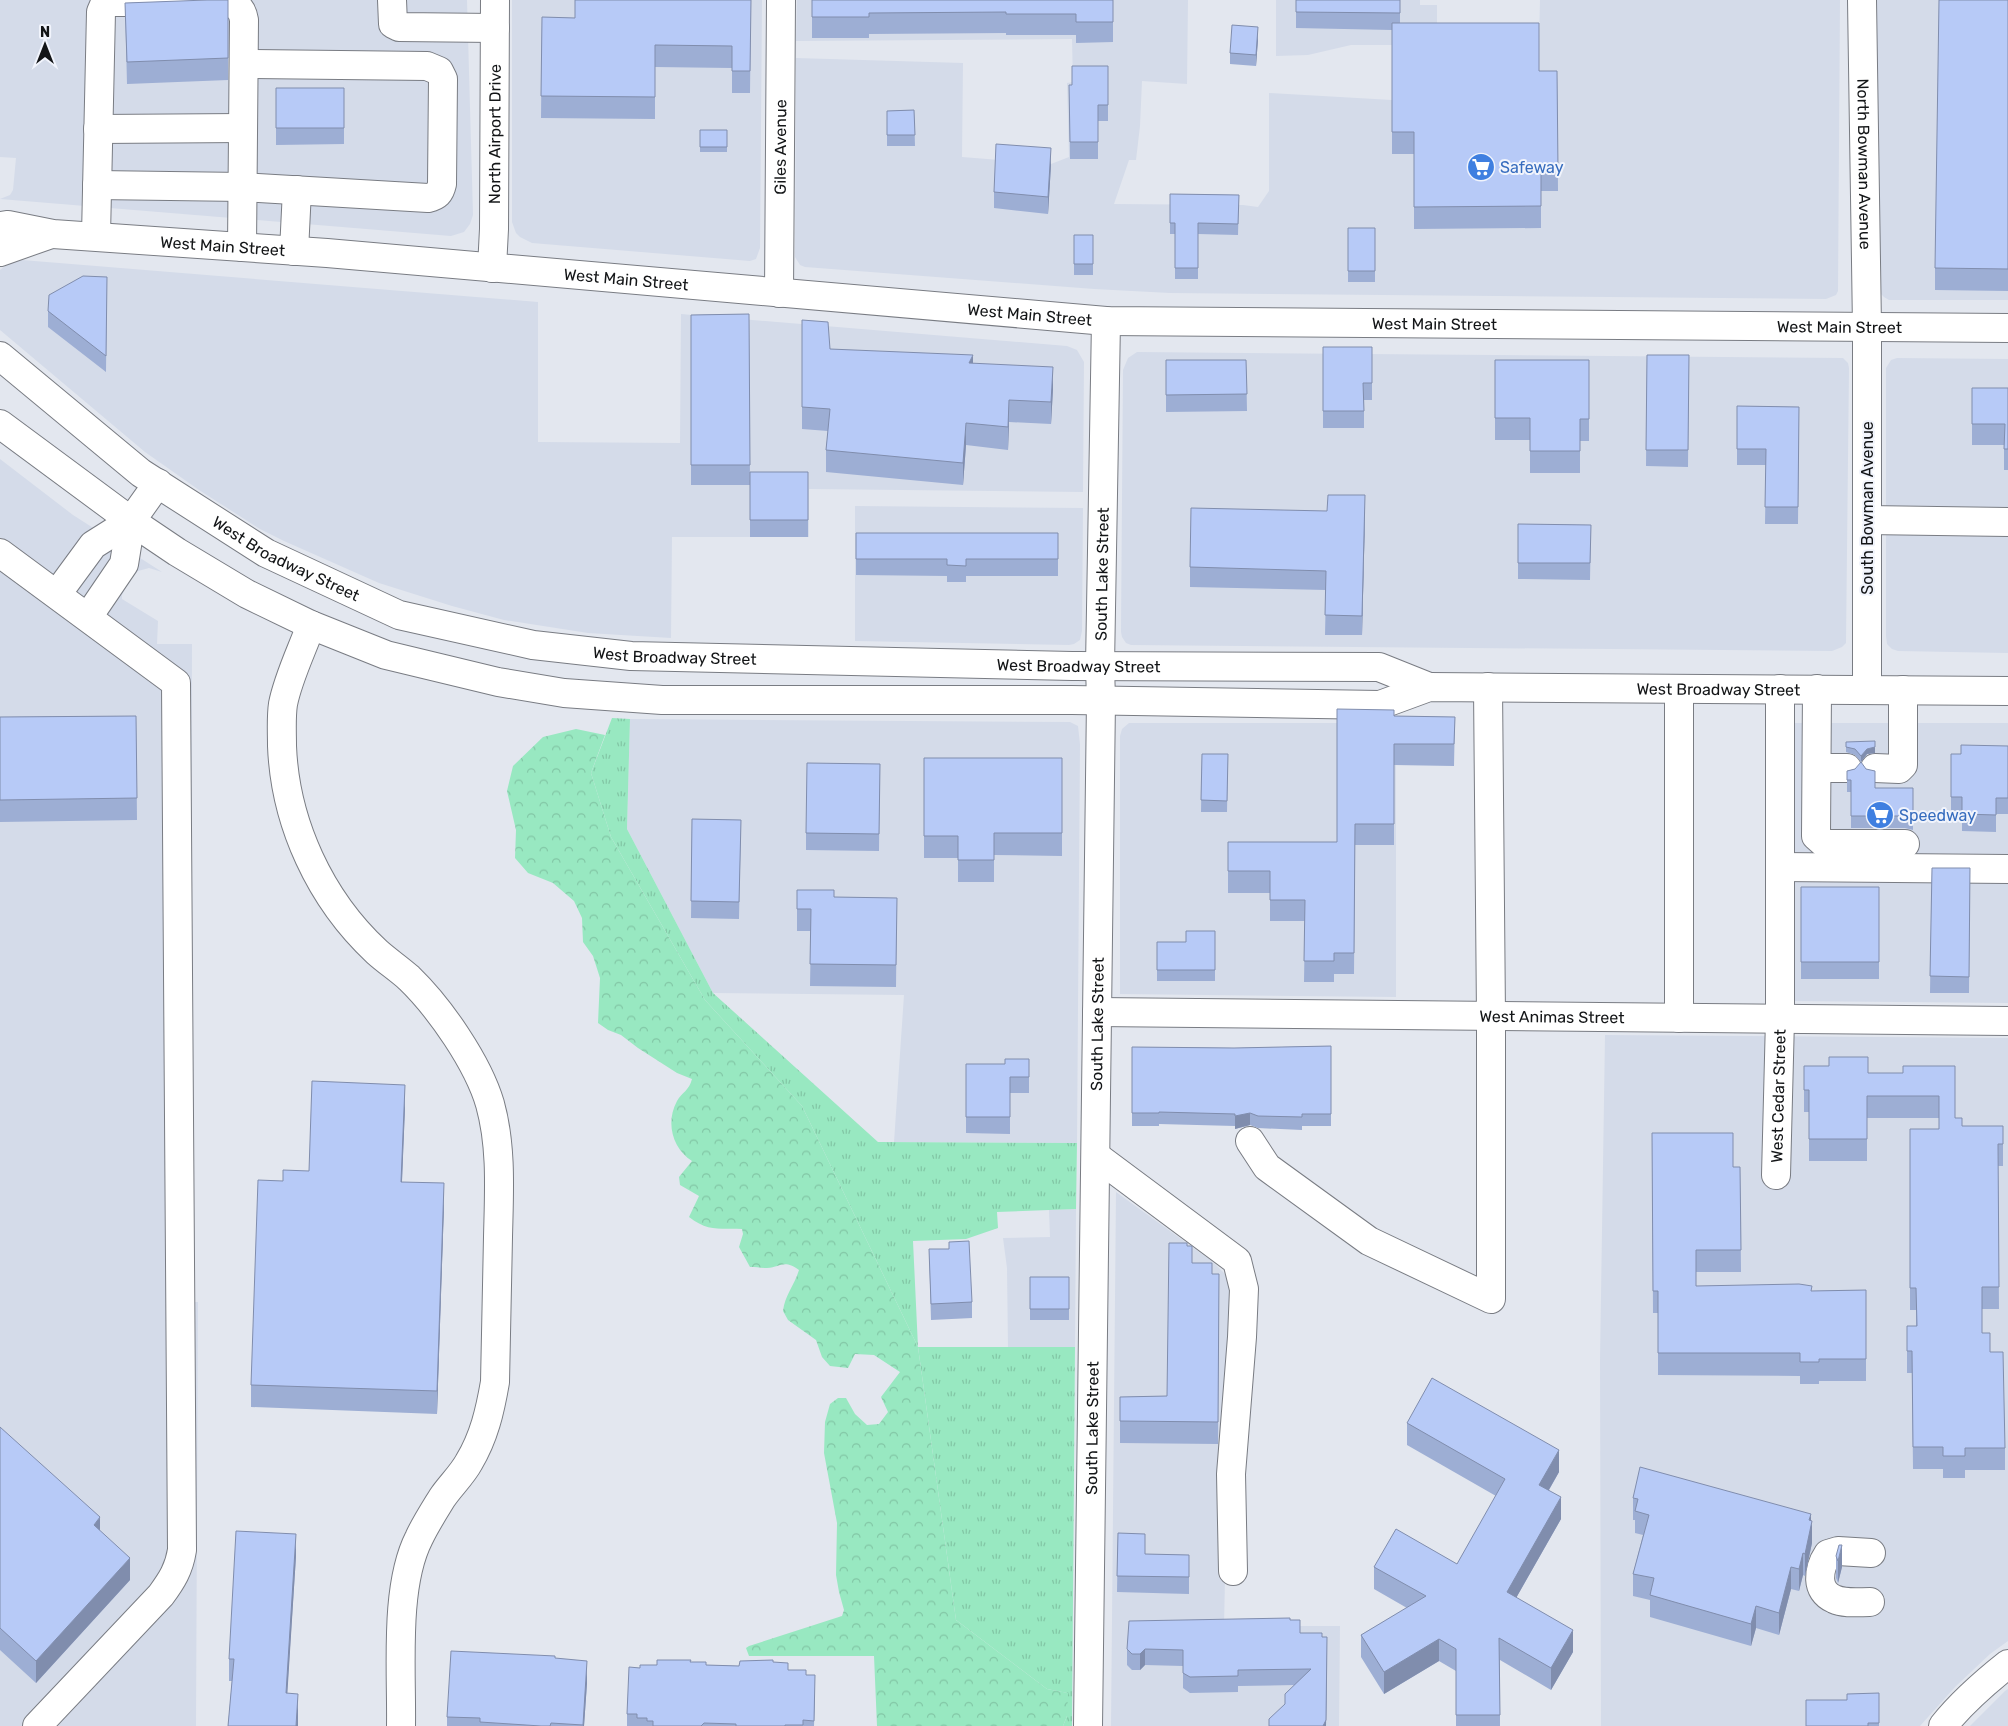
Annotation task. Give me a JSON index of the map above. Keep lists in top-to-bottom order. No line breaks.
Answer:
{"streets":{"main road":["North Airport Drive","Giles Avenue","North Bowman Avenue","West Main Street","South Bowman Avenue","West Broadway Street","South Lake Street","West Animas Street","West Cedar Street"]},"crossings":[["North Airport Drive","West Main Street"],["Giles Avenue","West Main Street"],["North Bowman Avenue","West Main Street"],["North Bowman Avenue","South Bowman Avenue"],["West Main Street","South Bowman Avenue"],["West Main Street","South Lake Street"],["South Bowman Avenue","West Broadway Street"],["West Broadway Street","South Lake Street"],["West Broadway Street","West Cedar Street"],["South Lake Street","West Animas Street"],["West Animas Street","West Cedar Street"]],"places":{"supermarket":["Safeway","Speedway"]},"north":"top"}
